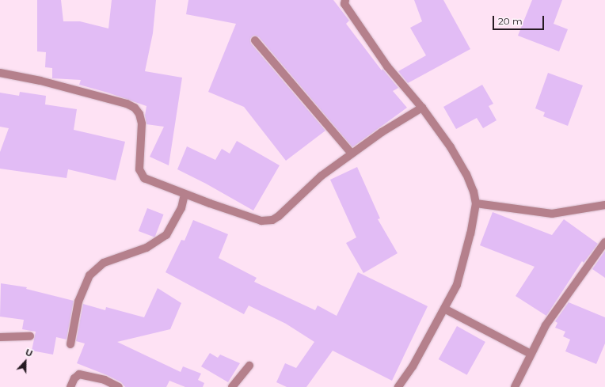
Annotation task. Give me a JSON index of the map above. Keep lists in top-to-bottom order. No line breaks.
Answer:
{"scale_bar":"20 m","north":"top"}
